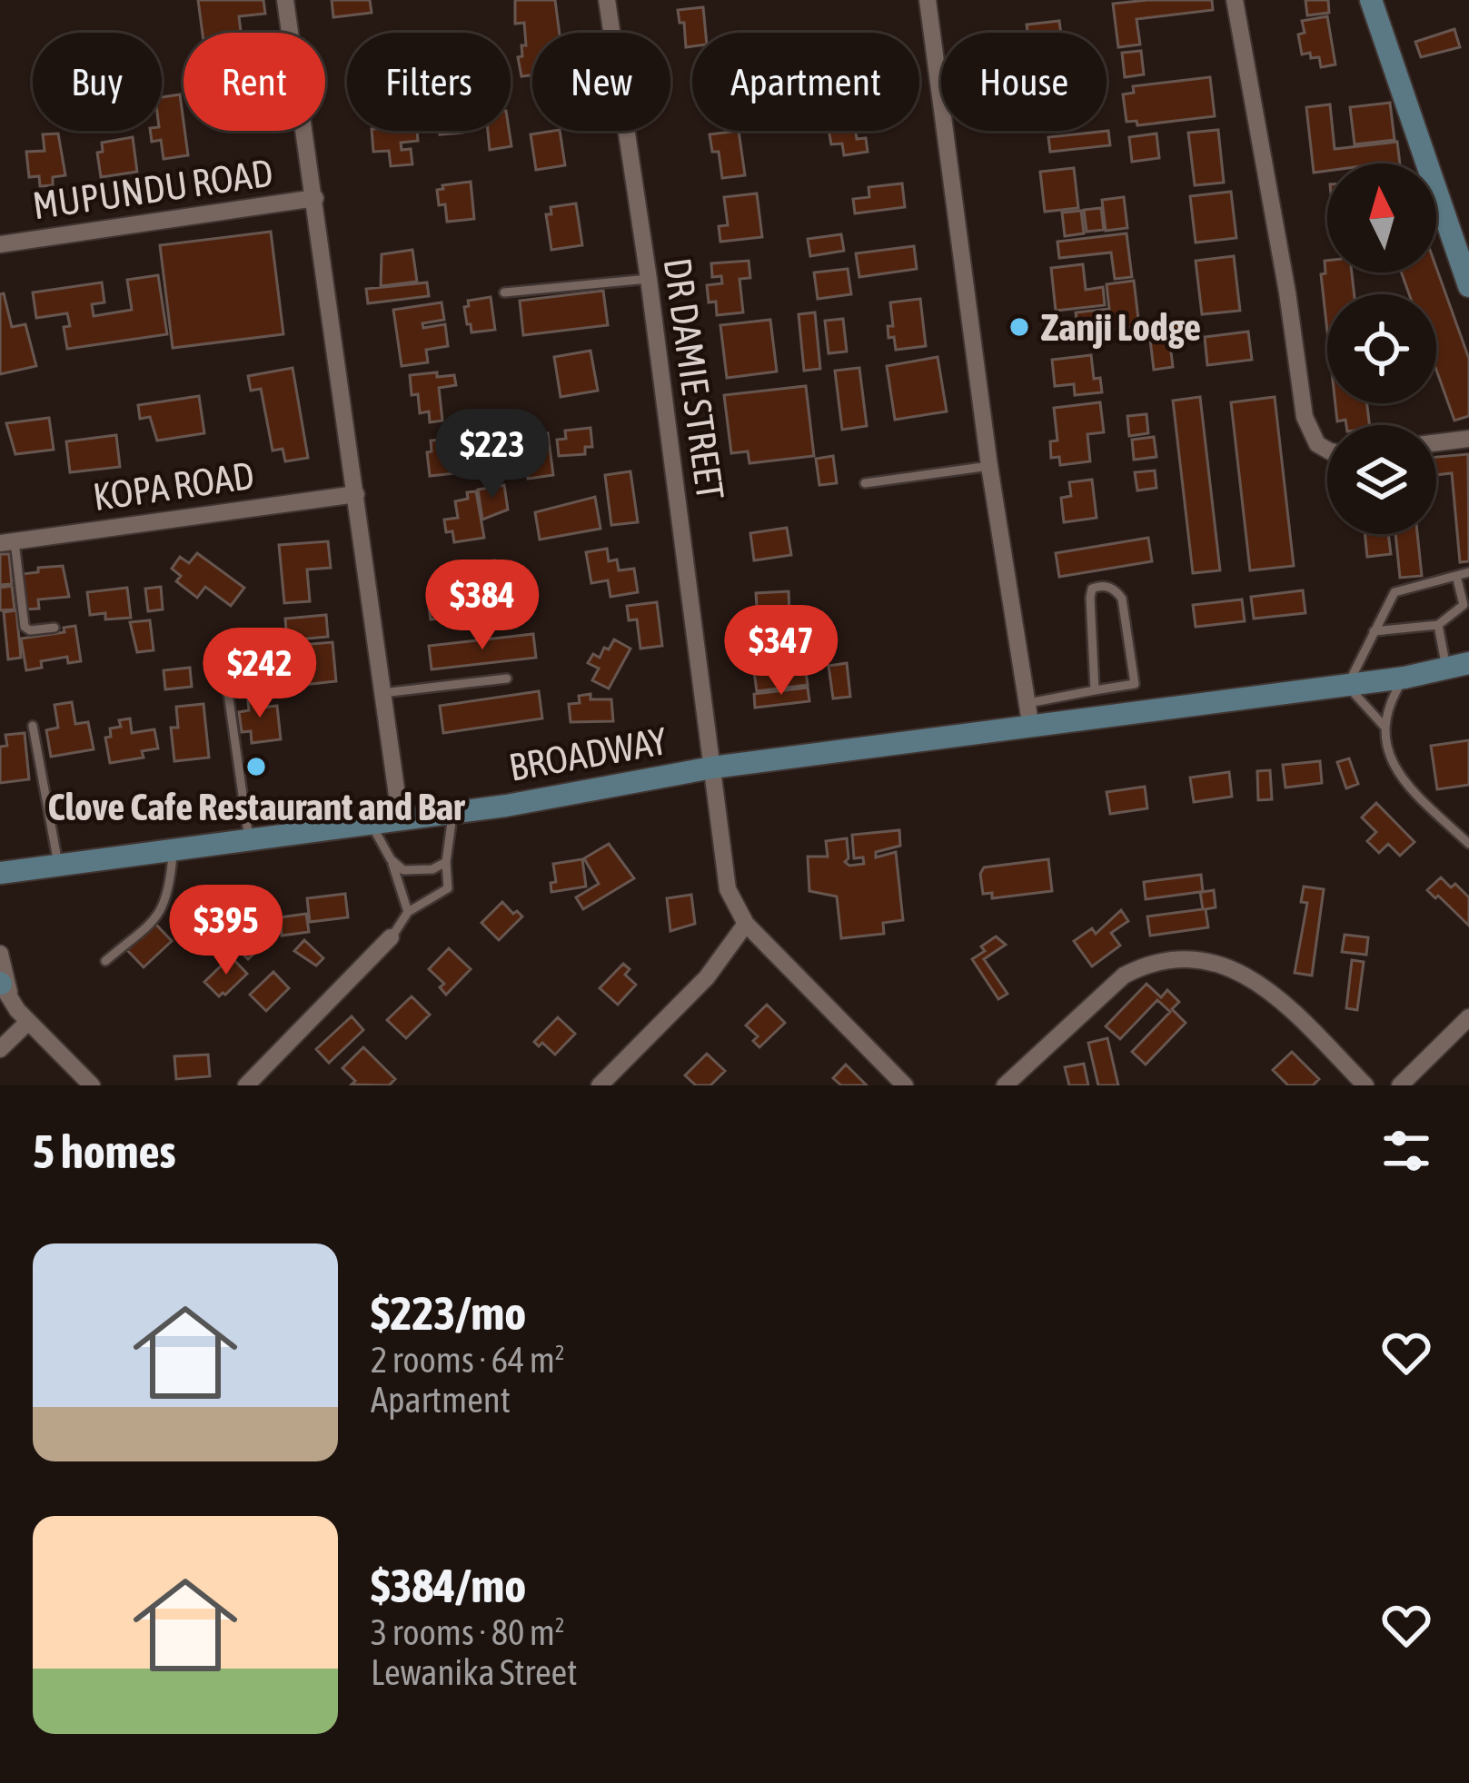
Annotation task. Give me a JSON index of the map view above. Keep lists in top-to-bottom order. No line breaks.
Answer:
{"streets":{"main road":["BROADWAY"],"street":["MUPUNDU ROAD","DR DAMIE STREET","KOPA ROAD"]},"crossings":[["DR DAMIE STREET","BROADWAY"]],"places":["Zanji Lodge","Clove Cafe Restaurant and Bar"],"north":"top","page":{"chip":["Buy","Rent","Filters","New","Apartment","House"],"price":["$223","$384","$347","$242","$395"],"heading":"5 homes","list":[{"name":"$223/mo","note":"2 rooms · 64 m² · Apartment"},{"name":"$384/mo","note":"3 rooms · 80 m² · Lewanika Street"}]}}
